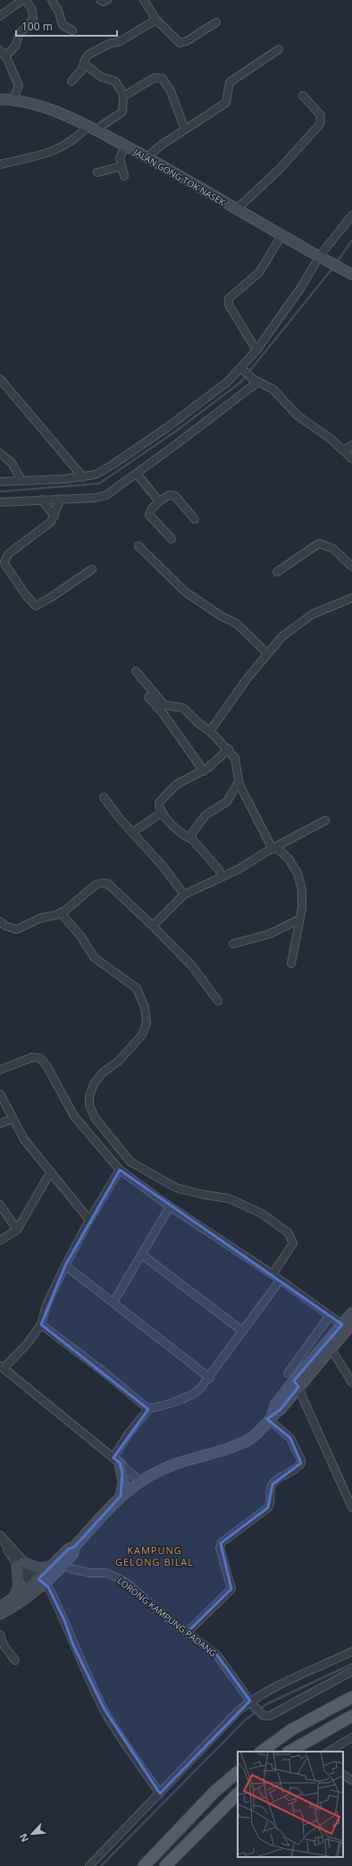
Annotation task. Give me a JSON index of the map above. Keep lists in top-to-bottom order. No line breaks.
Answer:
{"streets":{"main road":["JALAN GONG TOK NASEK"],"street":["LORONG KAMPUNG PADANG"]},"districts":["KAMPUNG GELONG BILAL"],"scale_bar":"100 m","north":"bottom left"}
